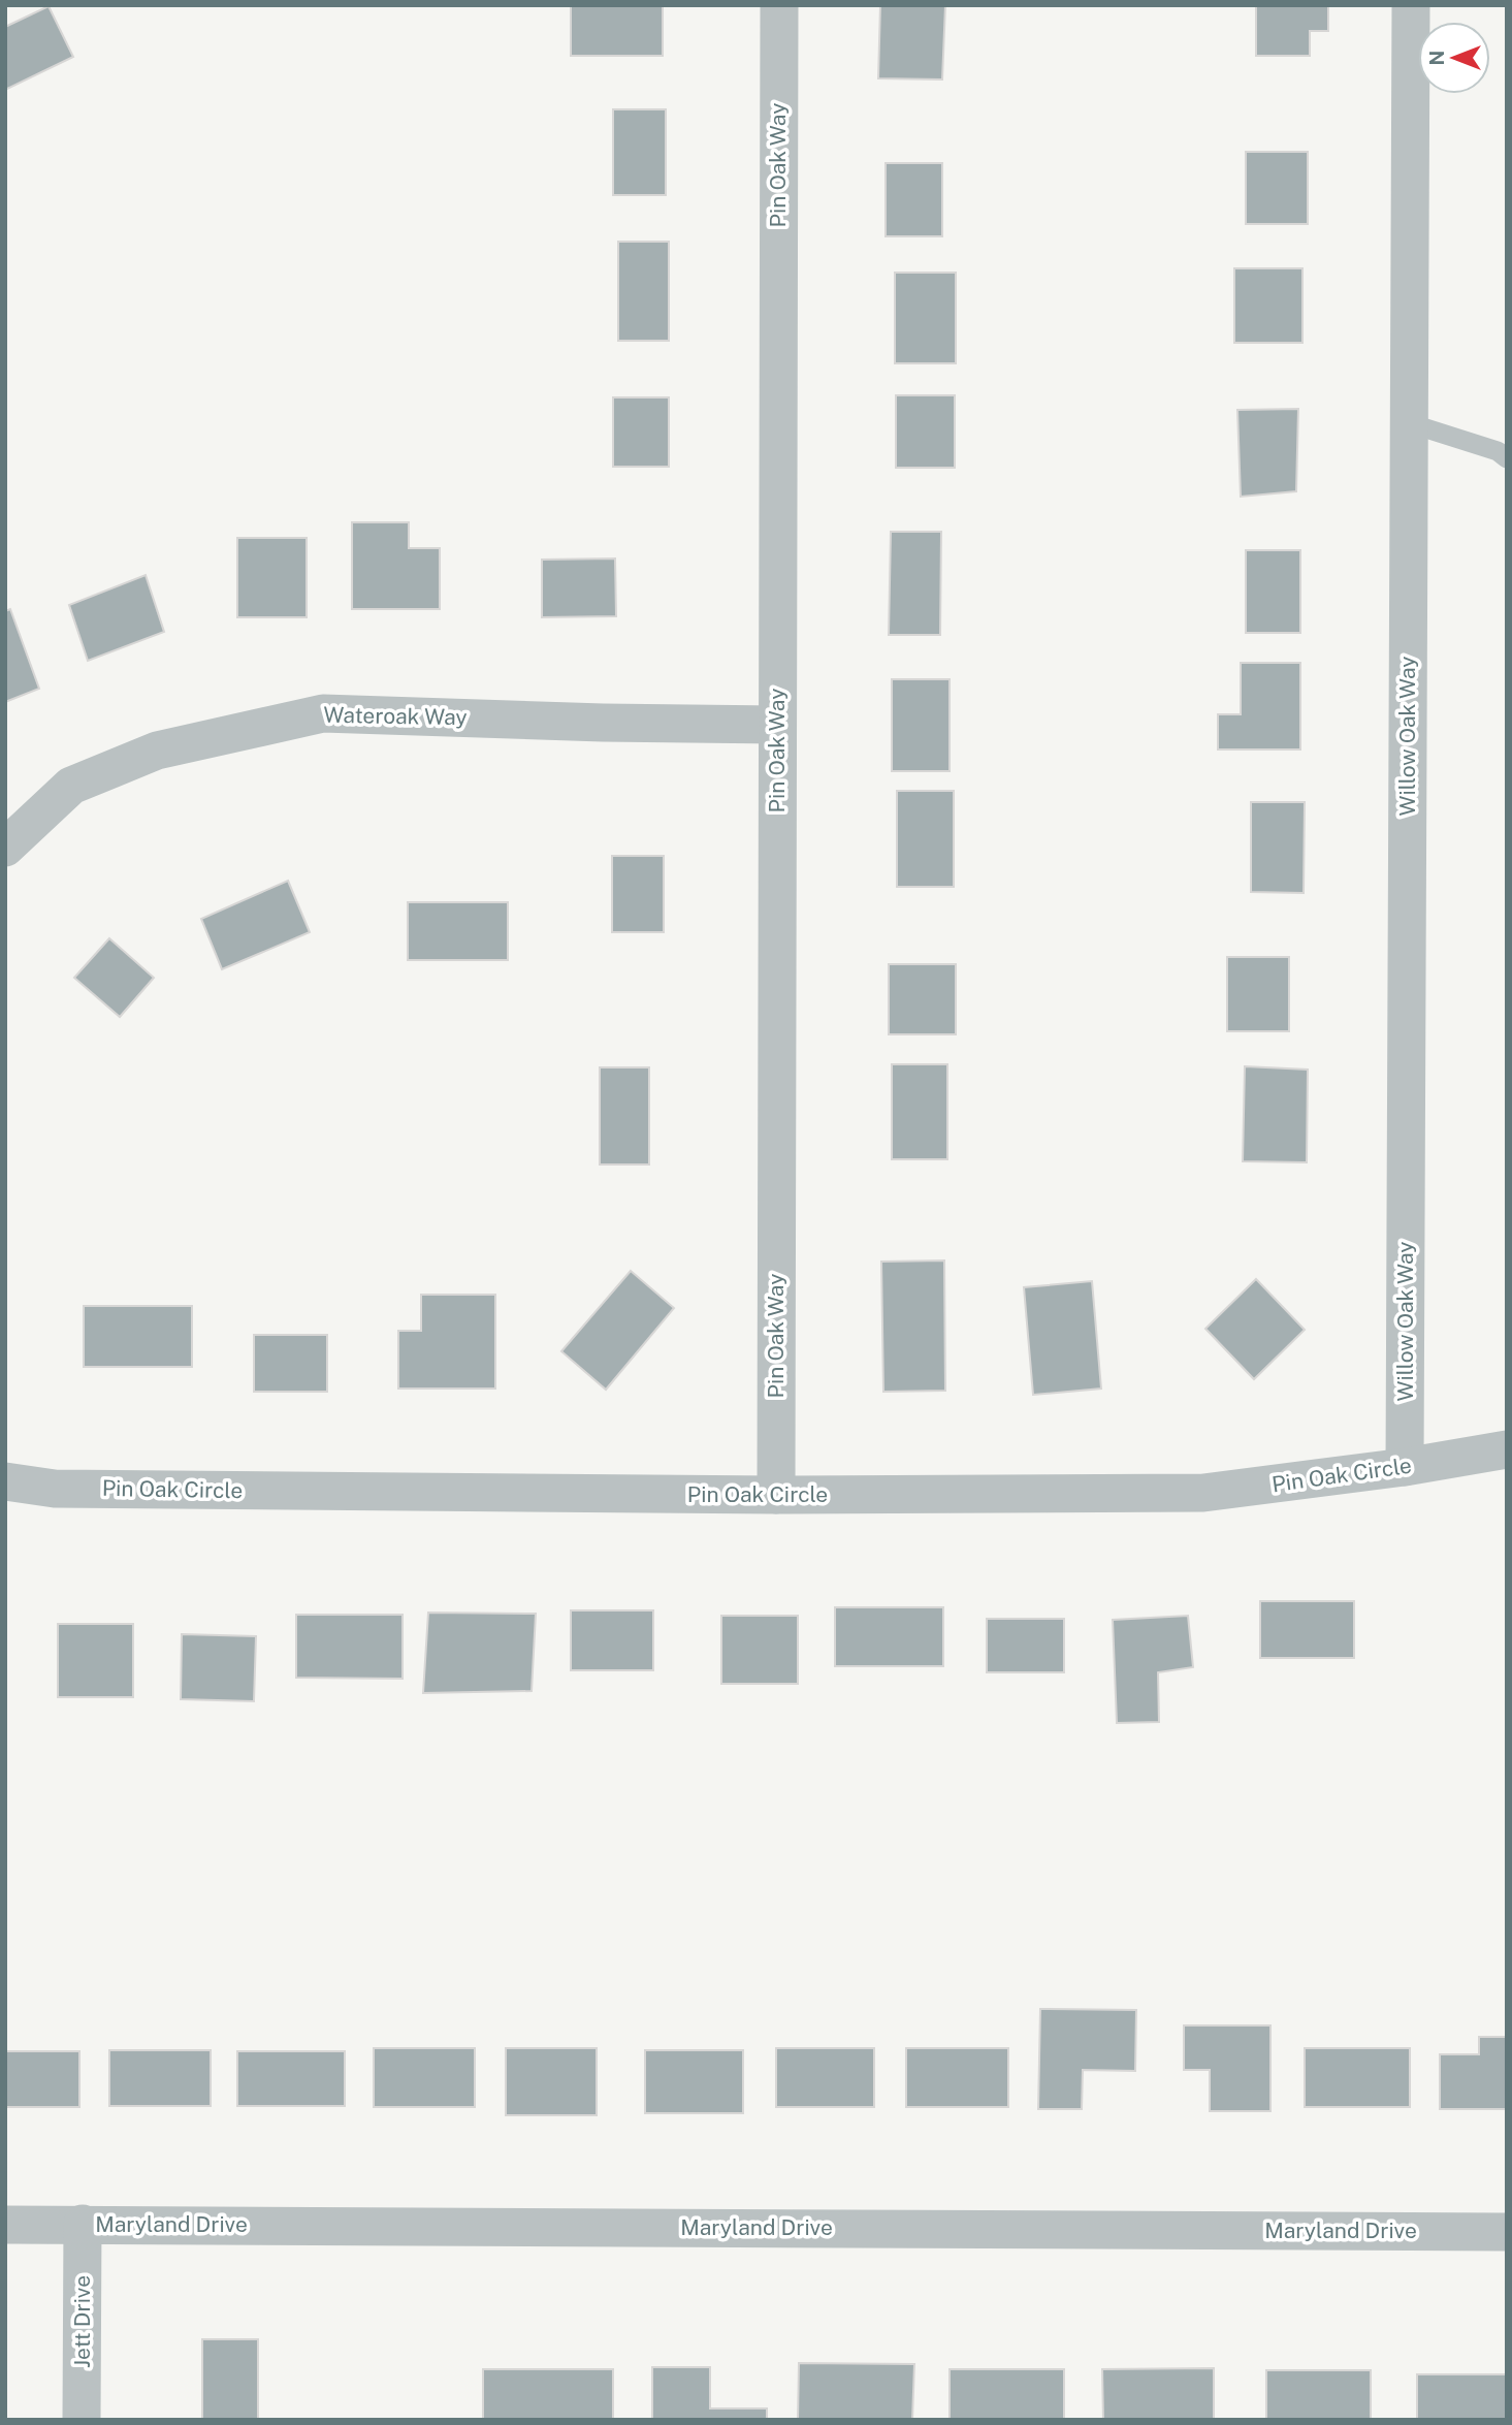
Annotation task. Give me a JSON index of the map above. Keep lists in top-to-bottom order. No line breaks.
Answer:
{"streets":{"street":["Pin Oak Way","Wateroak Way","Willow Oak Way","Pin Oak Circle","Maryland Drive","Jett Drive"]},"crossings":[["Pin Oak Way","Wateroak Way"],["Pin Oak Way","Pin Oak Circle"],["Willow Oak Way","Pin Oak Circle"],["Maryland Drive","Jett Drive"]],"north":"left"}
